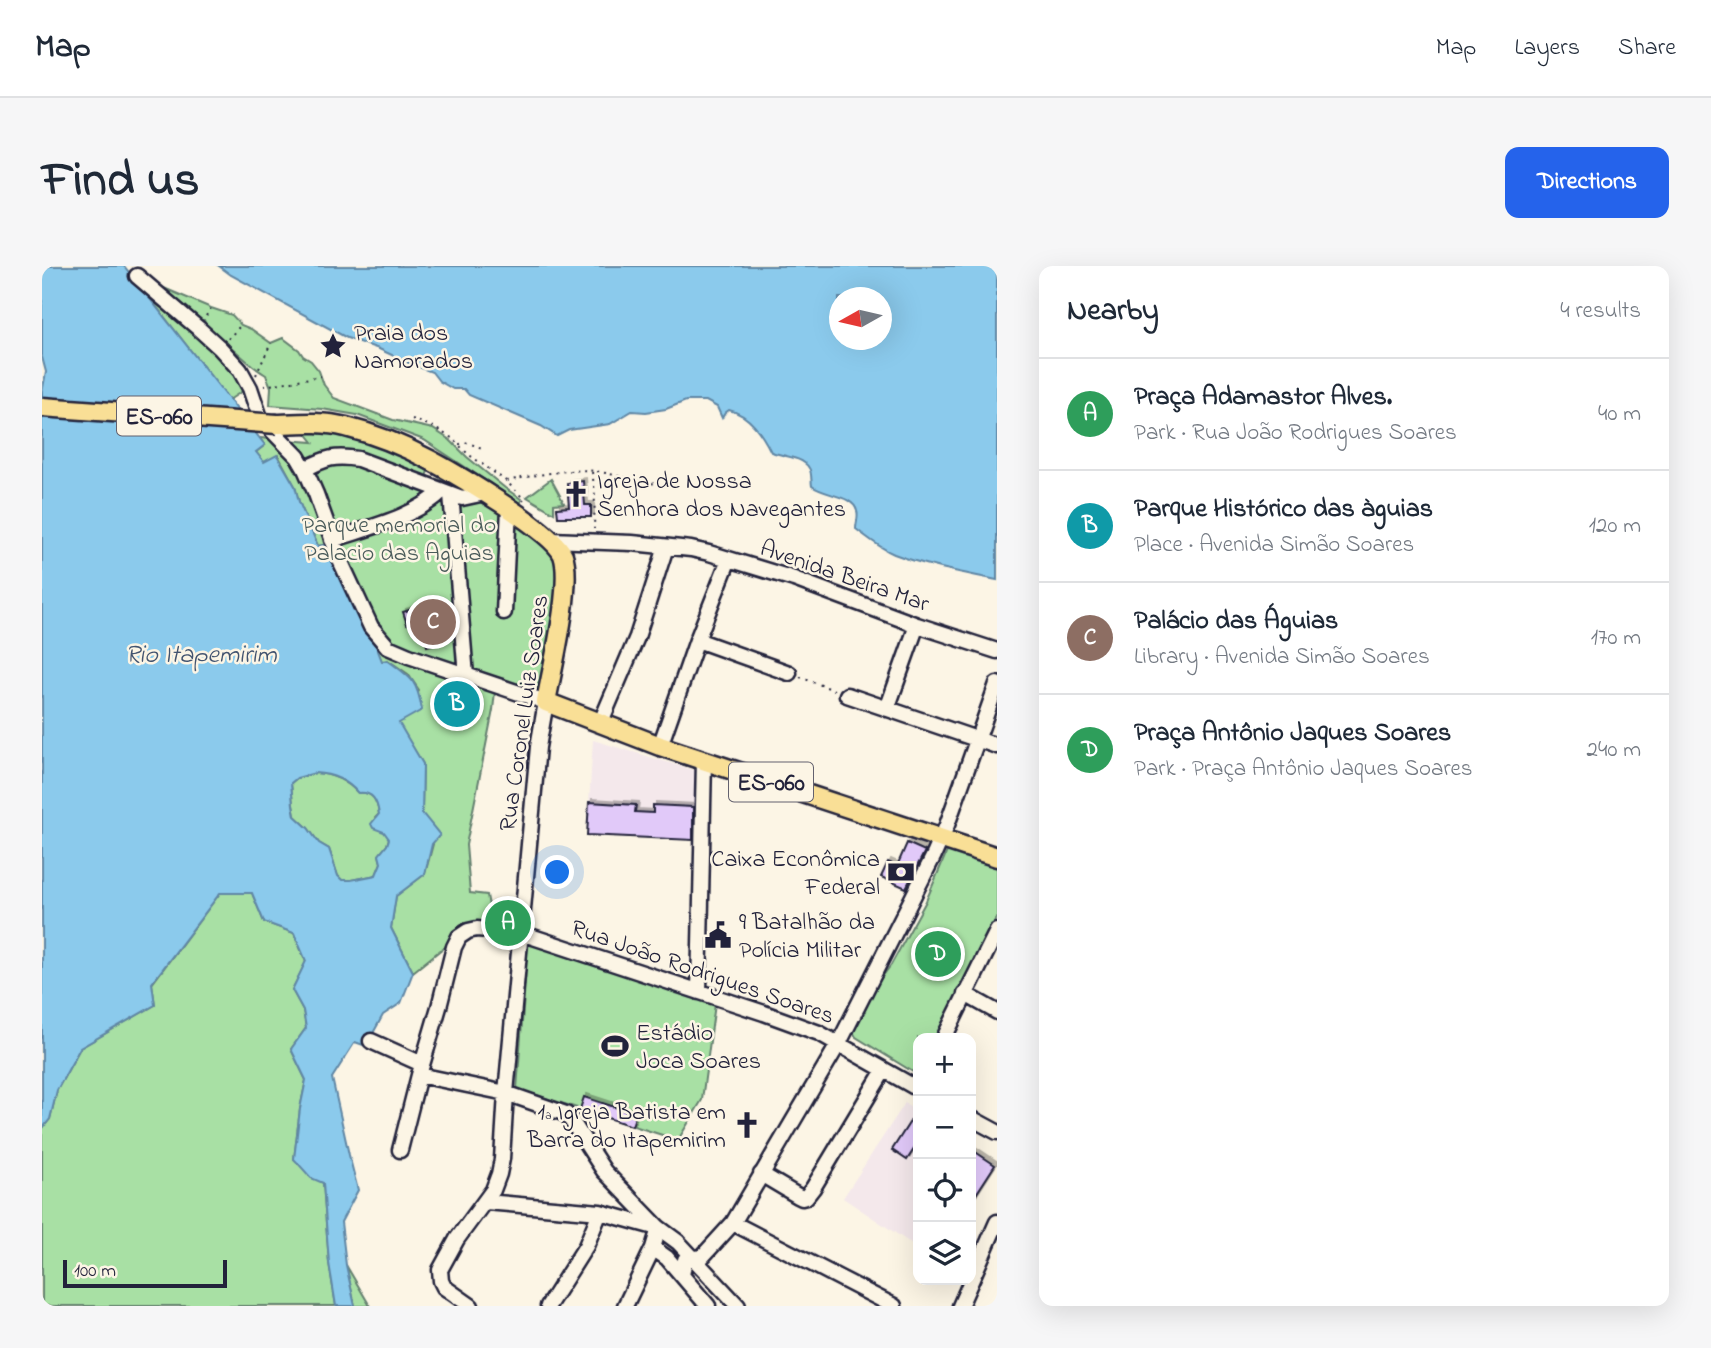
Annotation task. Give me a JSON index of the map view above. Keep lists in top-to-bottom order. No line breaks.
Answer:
{"streets":{"main road":["ES-060","Rua Coronel Luiz Soares"],"street":["Avenida Beira Mar","Rua João Rodrigues Soares"]},"crossings":[["ES-060","Avenida Beira Mar"],["ES-060","Rua Coronel Luiz Soares"],["Avenida Beira Mar","Rua Coronel Luiz Soares"],["Rua Coronel Luiz Soares","Rua João Rodrigues Soares"]],"water":["Rio Itapemirim"],"parks":["Parque memorial do Palacio das Aguias"],"places":{"place":["Praia dos Namorados"],"church":["Igreja de Nossa Senhora dos Navegantes","1ª Igreja Batista em Barra do Itapemirim"],"bank":["Caixa Econômica Federal"],"public building":["9 Batalhão da Polícia Militar"],"sports":["Estádio Joca Soares"]},"scale_bar":"100 m","north":"left","page":{"header":"Map","nav":["Map","Layers","Share"],"title":"Find us","buttons":"Directions","heading":["Nearby","4 results"],"list":[{"mark":"A","name":"Praça Adamastor Alves.","note":"Park · Rua João Rodrigues Soares","value":"40 m"},{"mark":"B","name":"Parque Histórico das àguias","note":"Place · Avenida Simão Soares","value":"120 m"},{"mark":"C","name":"Palácio das Águias","note":"Library · Avenida Simão Soares","value":"170 m"},{"mark":"D","name":"Praça Antônio Jaques Soares","note":"Park · Praça Antônio Jaques Soares","value":"240 m"}],"pins":["C","B","A","D"],"map_buttons":["+","−"],"scale":"100 m"}}
